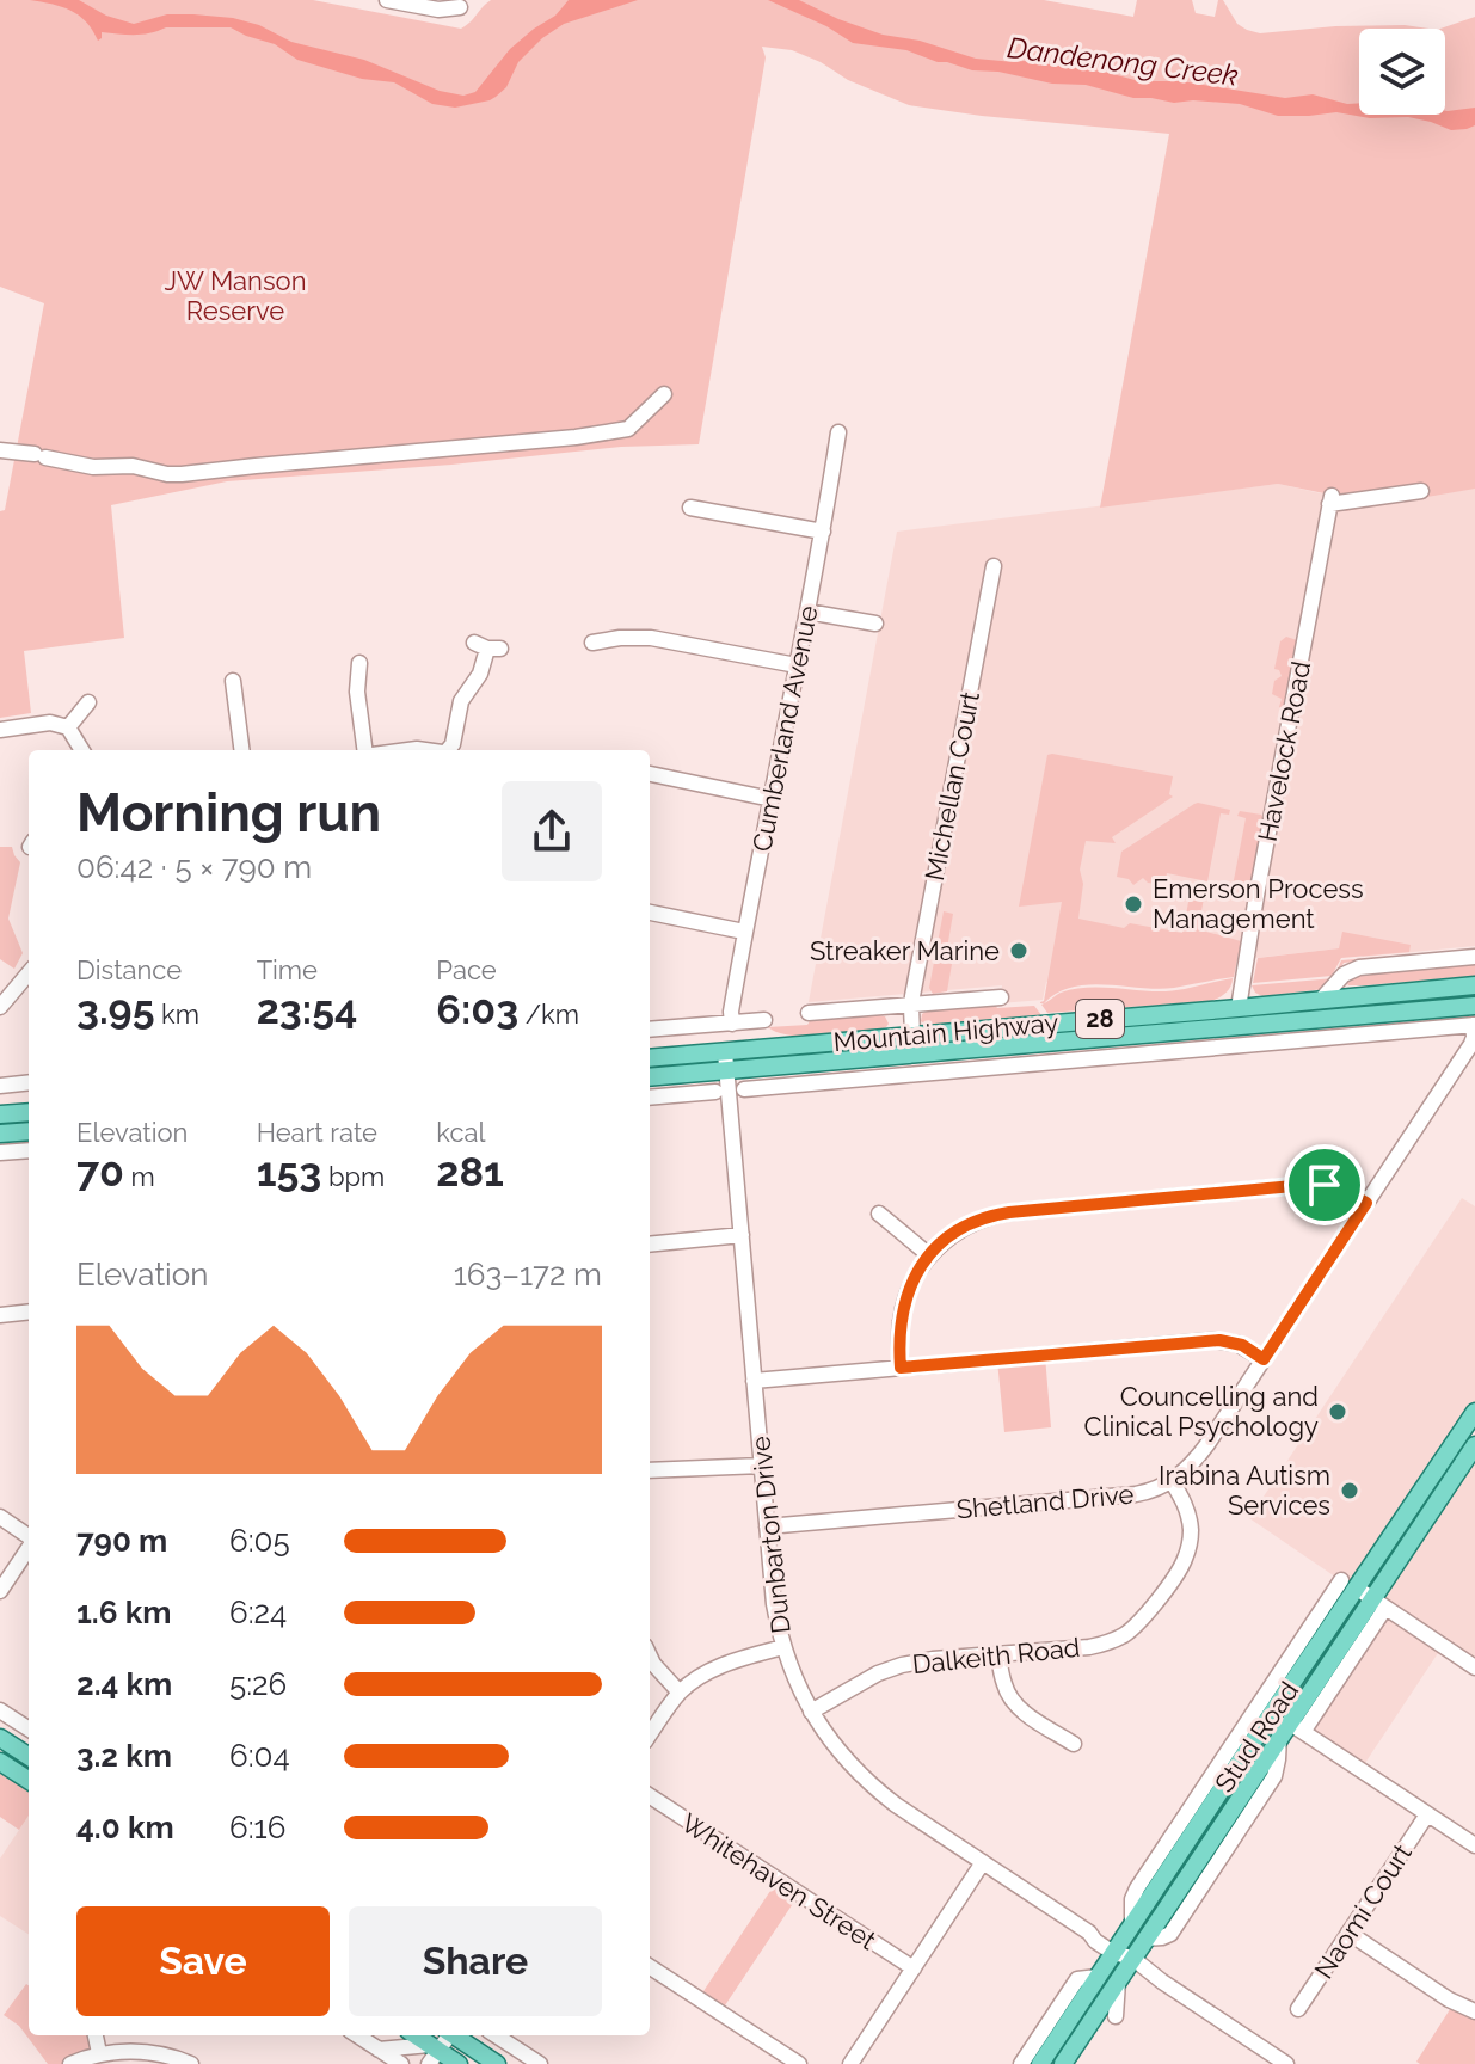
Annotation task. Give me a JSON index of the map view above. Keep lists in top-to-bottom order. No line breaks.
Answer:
{"streets":{"main road":["28","Mountain Highway","Stud Road"],"street":["Cumberland Avenue","Havelock Road","Michellan Court","Shetland Drive","Dunbarton Drive","Dalkeith Road","Whitehaven Street","Naomi Court"]},"crossings":[["Havelock Road","Mountain Highway"],["Michellan Court","Mountain Highway"],["Mountain Highway","Dunbarton Drive"],["Shetland Drive","Dunbarton Drive"],["Shetland Drive","Dalkeith Road"],["Dunbarton Drive","Dalkeith Road"],["Dunbarton Drive","Stud Road"]],"water":["Dandenong Creek"],"parks":["JW Manson Reserve"],"places":["Emerson Process Management","Streaker Marine","Councelling and Clinical Psychology","Irabina Autism Services"],"page":{"heading":["Morning run","06:42 · 5 × 790 m"],"stats":[["Distance","3.95 km"],["Time","23:54"],["Pace","6:03 /km"],["Elevation","70 m"],["Heart rate","153 bpm"],["kcal","281"]],"chart":["Elevation","163–172 m"],"list":[{"name":"790 m","note":"6:05"},{"name":"1.6 km","note":"6:24"},{"name":"2.4 km","note":"5:26"},{"name":"3.2 km","note":"6:04"},{"name":"4.0 km","note":"6:16"}],"buttons":["Save","Share"]}}
